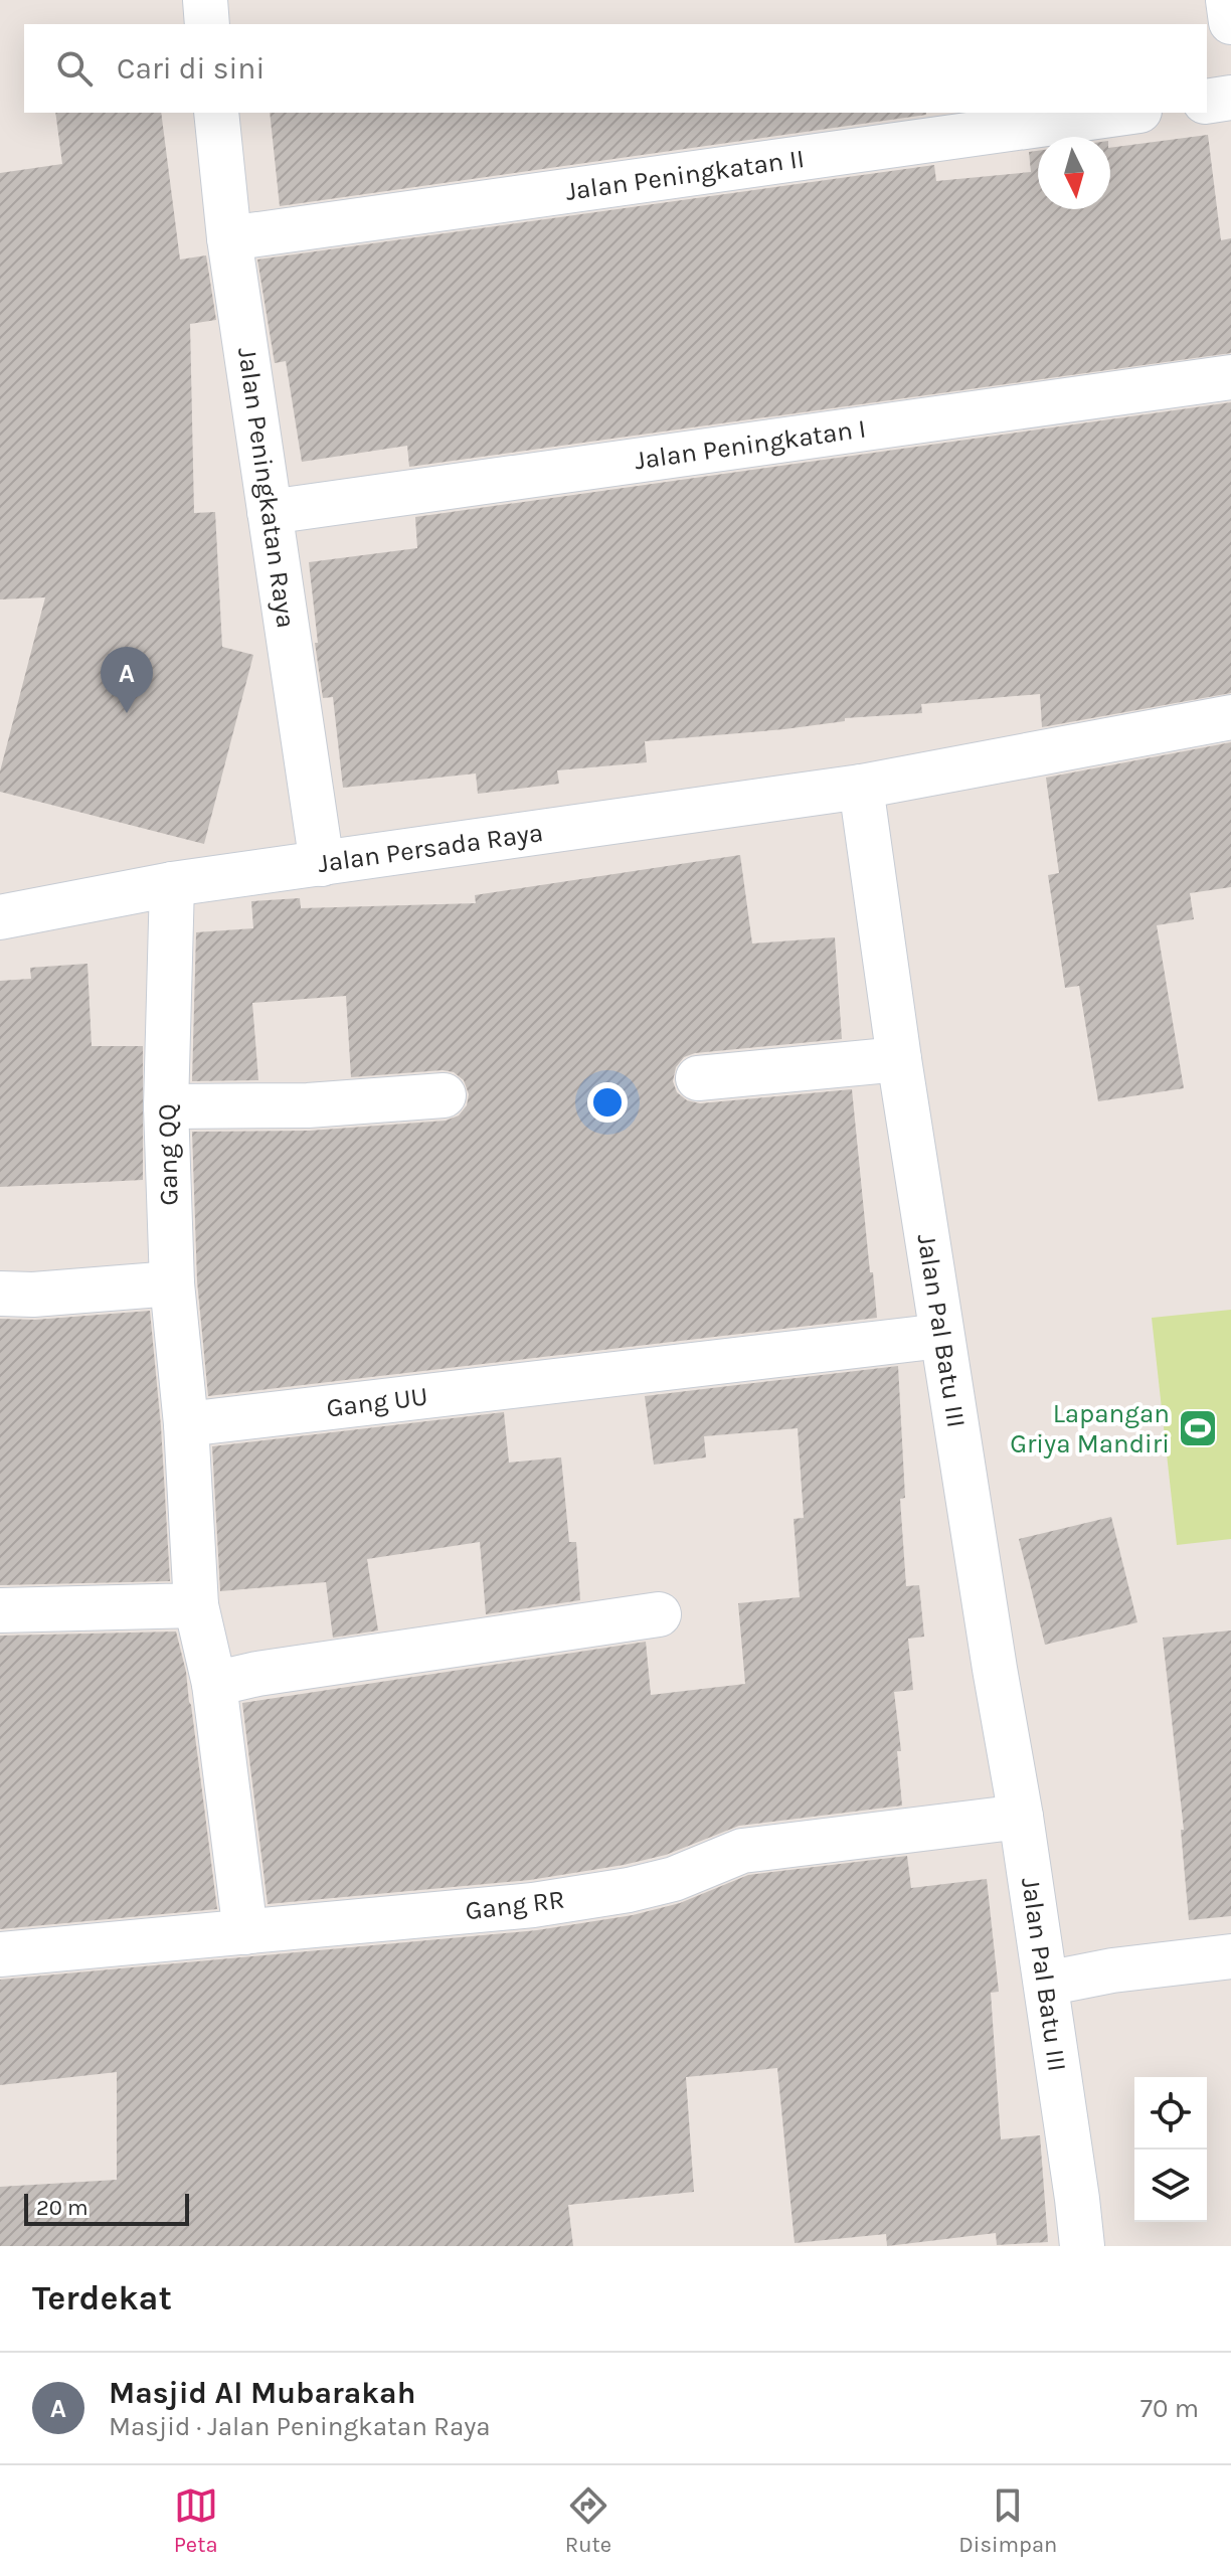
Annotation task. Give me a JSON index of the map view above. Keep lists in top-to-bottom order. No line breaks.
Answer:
{"streets":{"street":["Jalan Peningkatan II","Jalan Peningkatan I","Jalan Peningkatan Raya","Jalan Persada Raya","Gang QQ","Jalan Pal Batu III","Gang UU","Gang RR"]},"crossings":[["Jalan Peningkatan II","Jalan Peningkatan Raya"],["Jalan Peningkatan I","Jalan Peningkatan Raya"],["Jalan Peningkatan Raya","Jalan Persada Raya"],["Jalan Persada Raya","Gang QQ"],["Jalan Persada Raya","Jalan Pal Batu III"],["Gang QQ","Gang UU"],["Jalan Pal Batu III","Gang UU"],["Jalan Pal Batu III","Gang RR"]],"places":{"sports":["Lapangan Griya Mandiri"]},"scale_bar":"20 m","north":"bottom","page":{"search":"Cari di sini","pins":"A","scale":"20 m","heading":"Terdekat","list":[{"mark":"A","name":"Masjid Al Mubarakah","note":"Masjid · Jalan Peningkatan Raya","value":"70 m"}],"nav":["Peta","Rute","Disimpan"]}}
